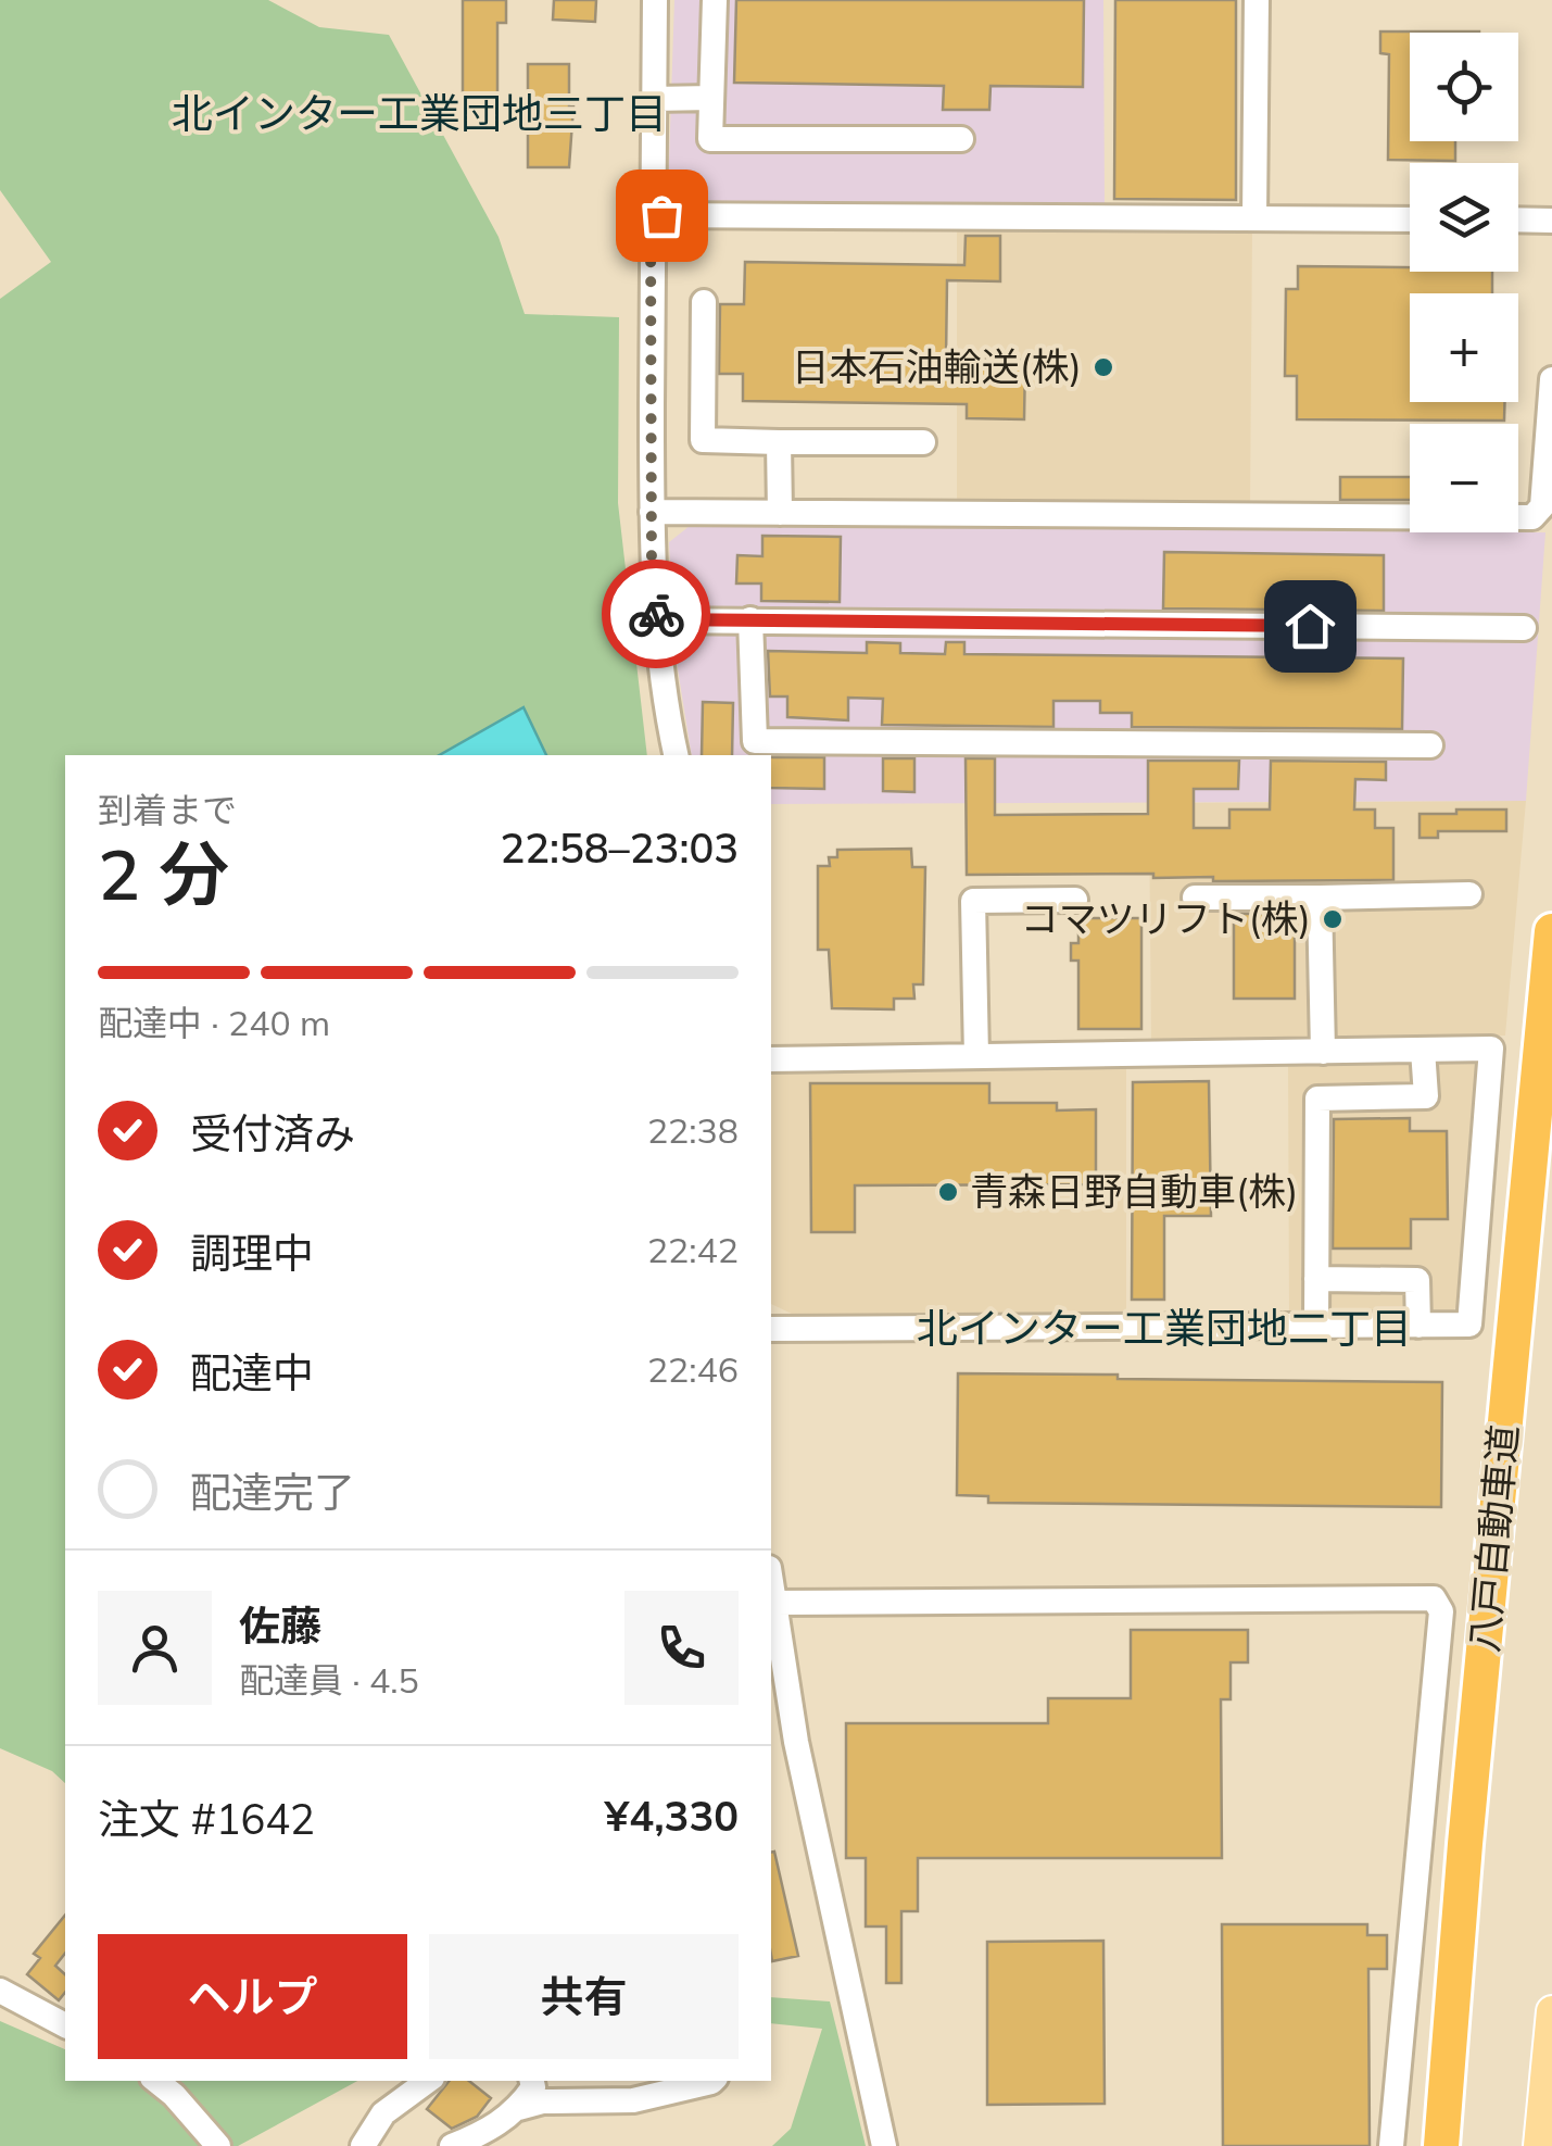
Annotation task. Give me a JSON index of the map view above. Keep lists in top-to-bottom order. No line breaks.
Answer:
{"streets":{"highway":["八戸自動車道"]},"districts":["北インター工業団地三丁目","北インター工業団地二丁目"],"places":["日本石油輸送(株)","コマツリフト(株)","青森日野自動車(株)"],"page":{"map_buttons":["+","−"],"heading":["2 分","到着まで","22:58–23:03"],"panel":["佐藤","配達員 · 4.5","注文 #1642","¥4,330"],"bar":"配達中 · 240 m","list":[["受付済み","22:38"],["調理中","22:42"],["配達中","22:46"],"配達完了"],"buttons":["ヘルプ","共有"]}}
